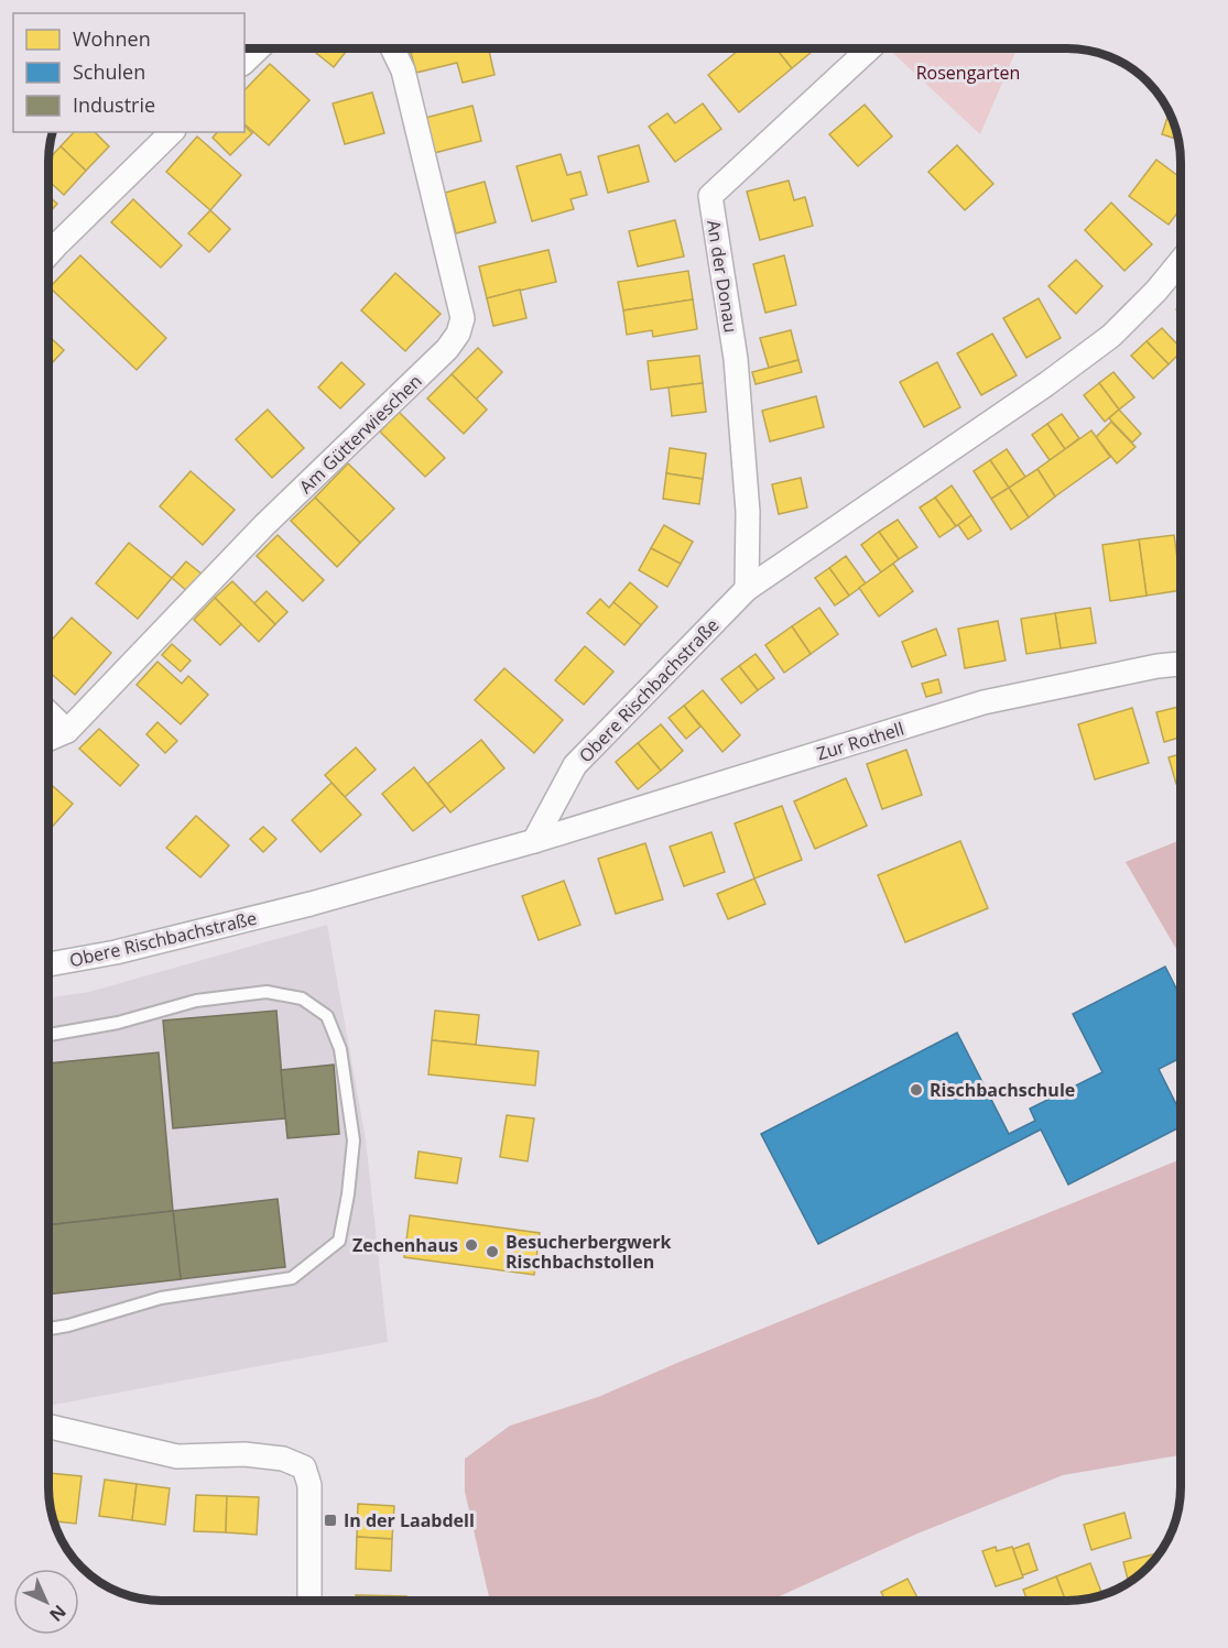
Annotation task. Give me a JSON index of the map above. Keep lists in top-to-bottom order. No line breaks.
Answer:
{"streets":{"street":["An der Donau","Am Gütterwieschen","Obere Rischbachstraße","Zur Rothell"]},"crossings":[["An der Donau","Obere Rischbachstraße"],["Obere Rischbachstraße","Zur Rothell"]],"parks":["Rosengarten"],"places":{"other":["Rischbachschule","Zechenhaus","Besucherbergwerk Rischbachstollen"],"transit":["In der Laabdell"]},"legend":["Wohnen","Schulen","Industrie"],"north":"bottom right"}
